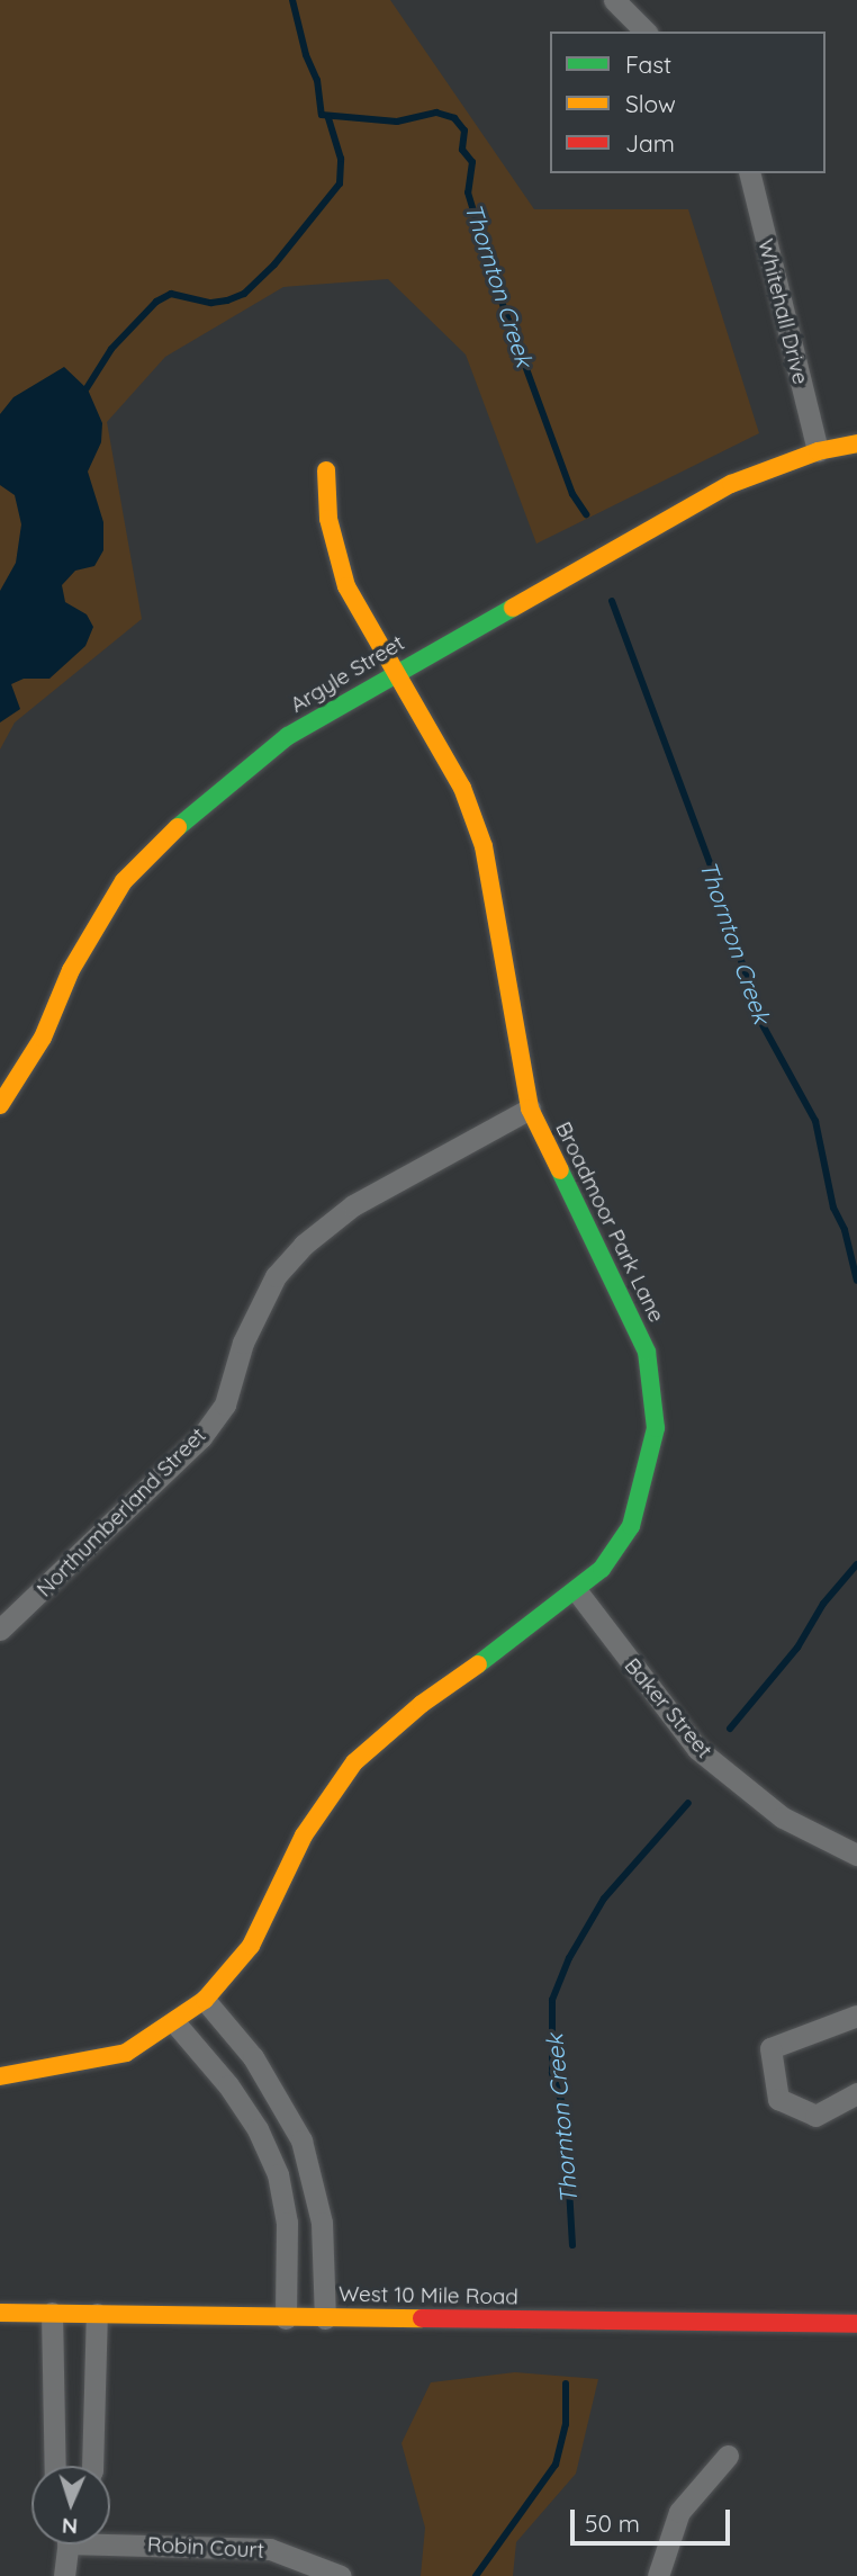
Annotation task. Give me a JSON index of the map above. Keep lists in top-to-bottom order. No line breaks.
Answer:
{"streets":{"street":["Whitehall Drive","Argyle Street","Broadmoor Park Lane","Northumberland Street","Baker Street","West 10 Mile Road","Robin Court"]},"crossings":[["Whitehall Drive","Argyle Street"],["Argyle Street","Broadmoor Park Lane"],["Broadmoor Park Lane","Northumberland Street"],["Broadmoor Park Lane","Baker Street"]],"water":["Thornton Creek"],"legend":["Fast","Slow","Jam"],"scale_bar":"50 m","north":"bottom"}
